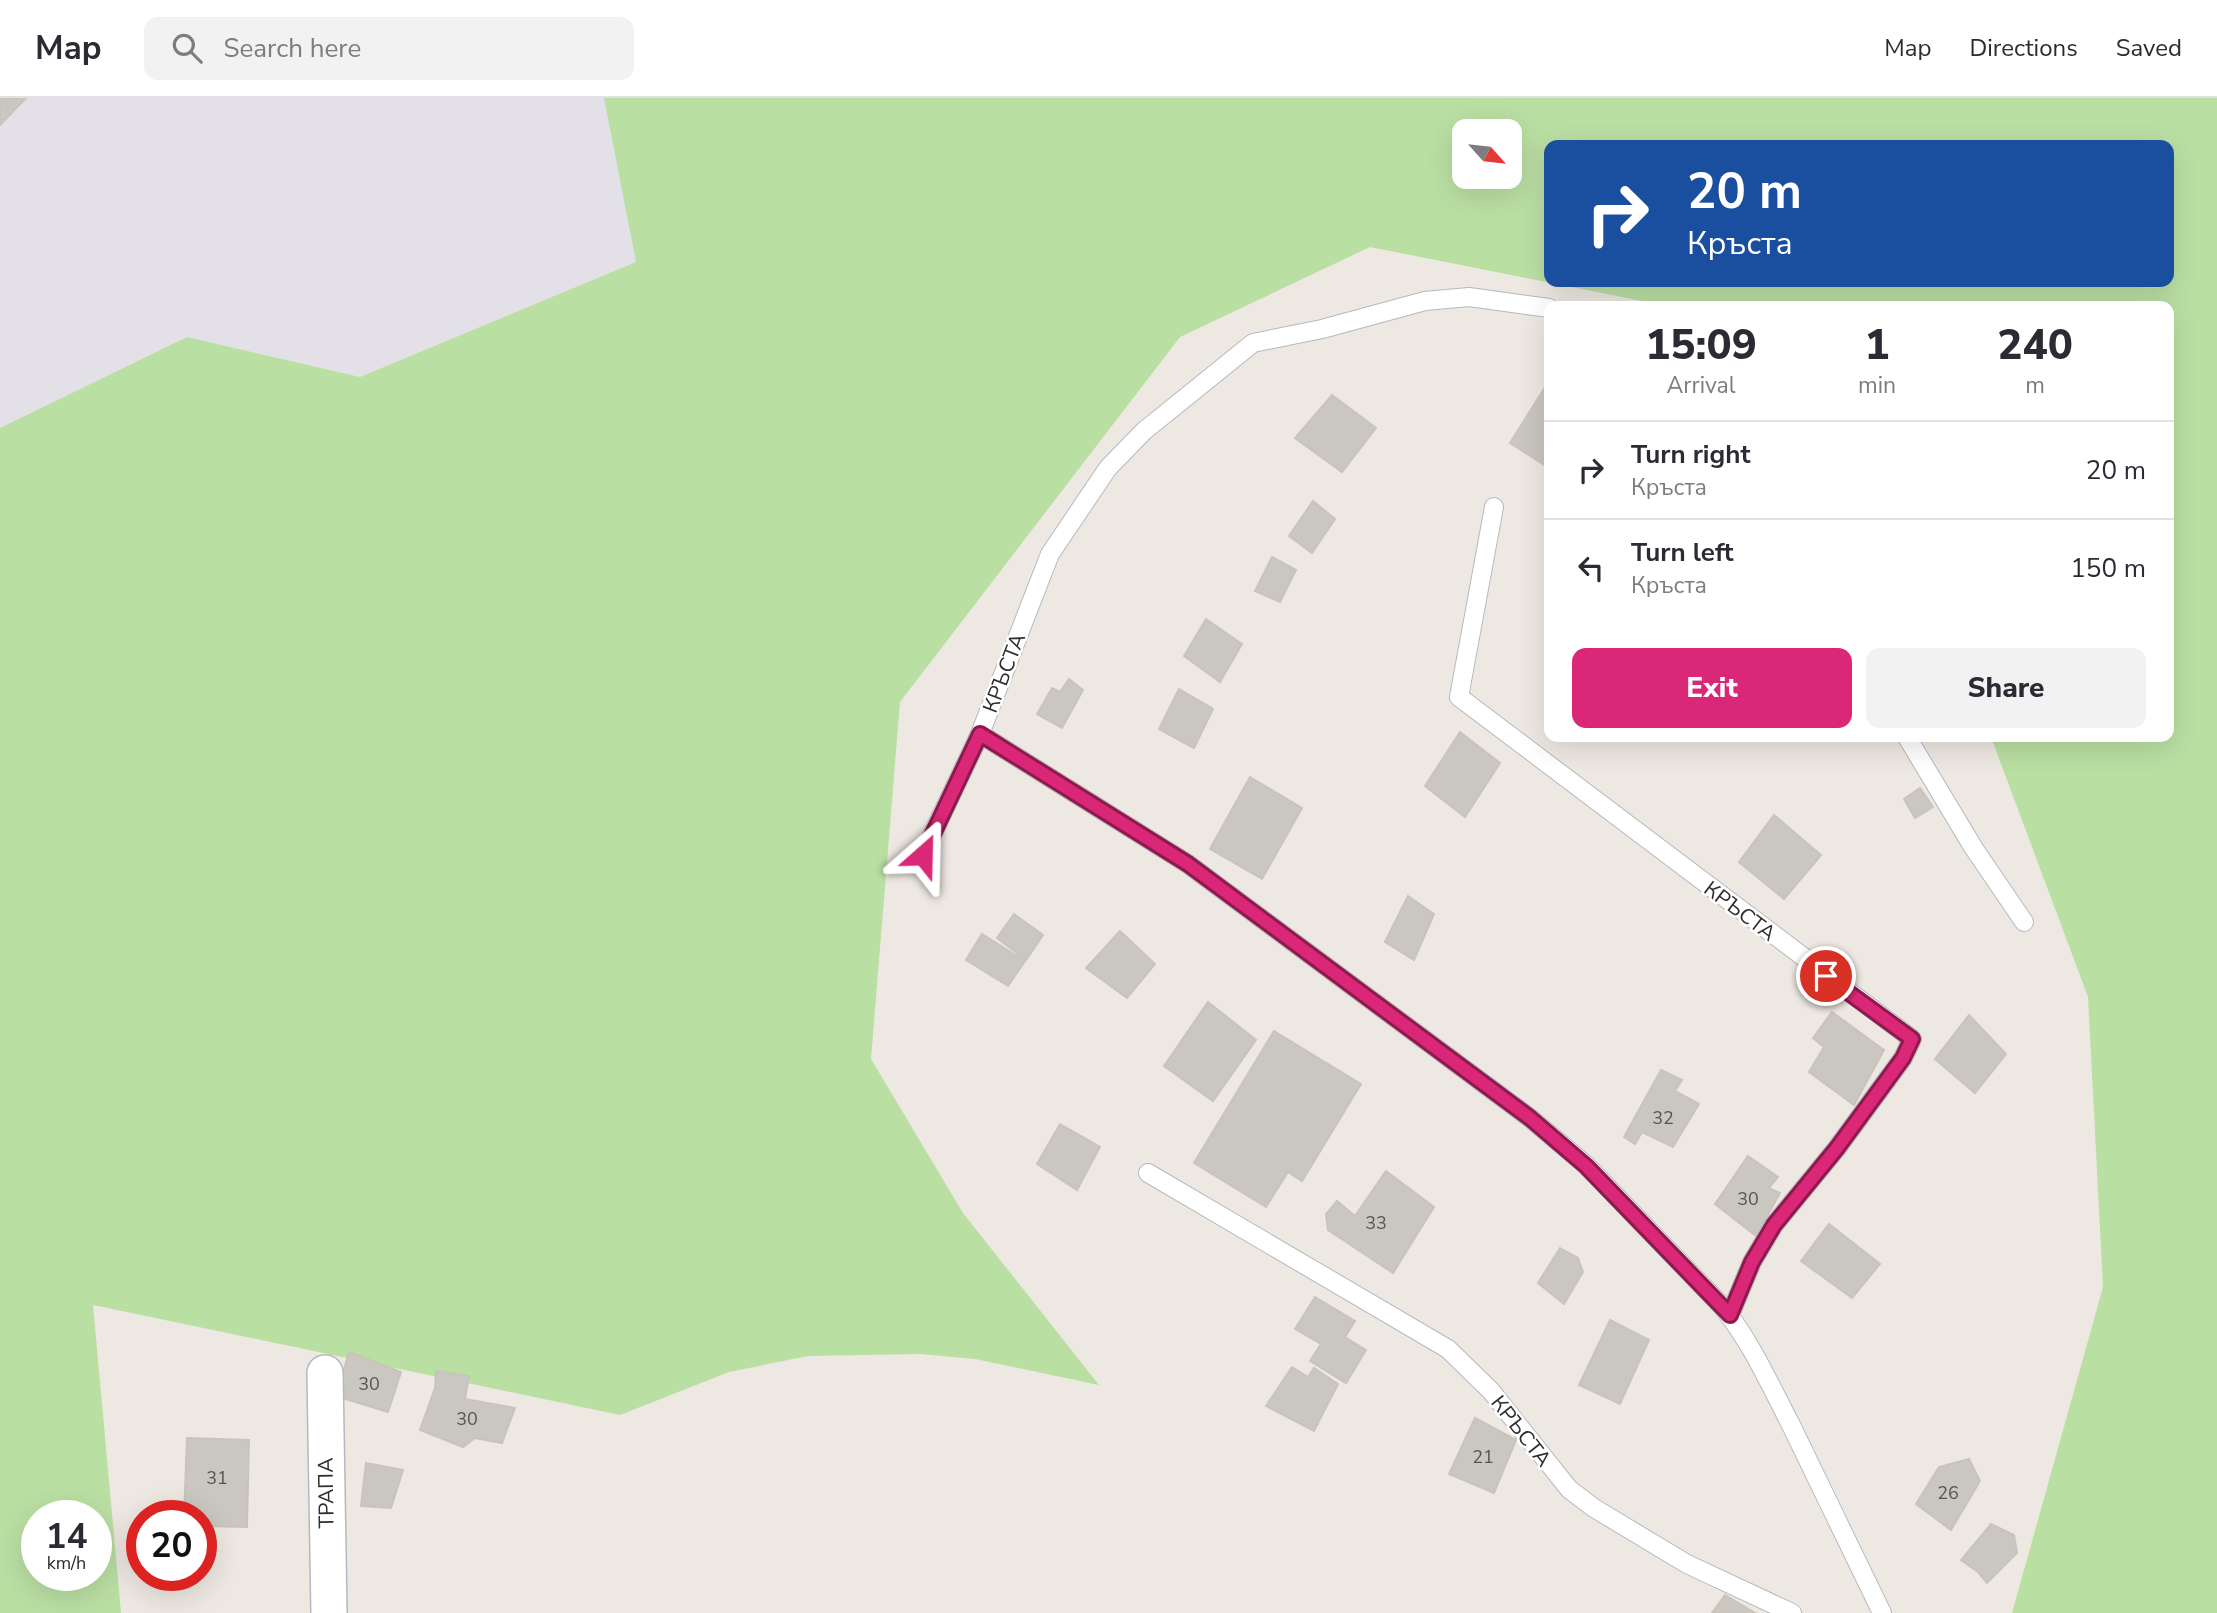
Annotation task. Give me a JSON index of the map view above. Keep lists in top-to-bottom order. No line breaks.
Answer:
{"streets":{"street":["ТРАПА"],"lane":["КРЪСТА"]},"house_numbers":["32","30","33","30","30","21","31","26"],"north":"bottom right","page":{"header":"Map","search":"Search here","nav":["Map","Directions","Saved"],"turn":["20 m","Кръста"],"eta":["15:09","Arrival","1","min","240","m"],"list":[{"name":"Turn right","note":"Кръста","value":"20 m"},{"name":"Turn left","note":"Кръста","value":"150 m"}],"buttons":["Exit","Share"],"speed":"14 km/h","limit":"20"}}
